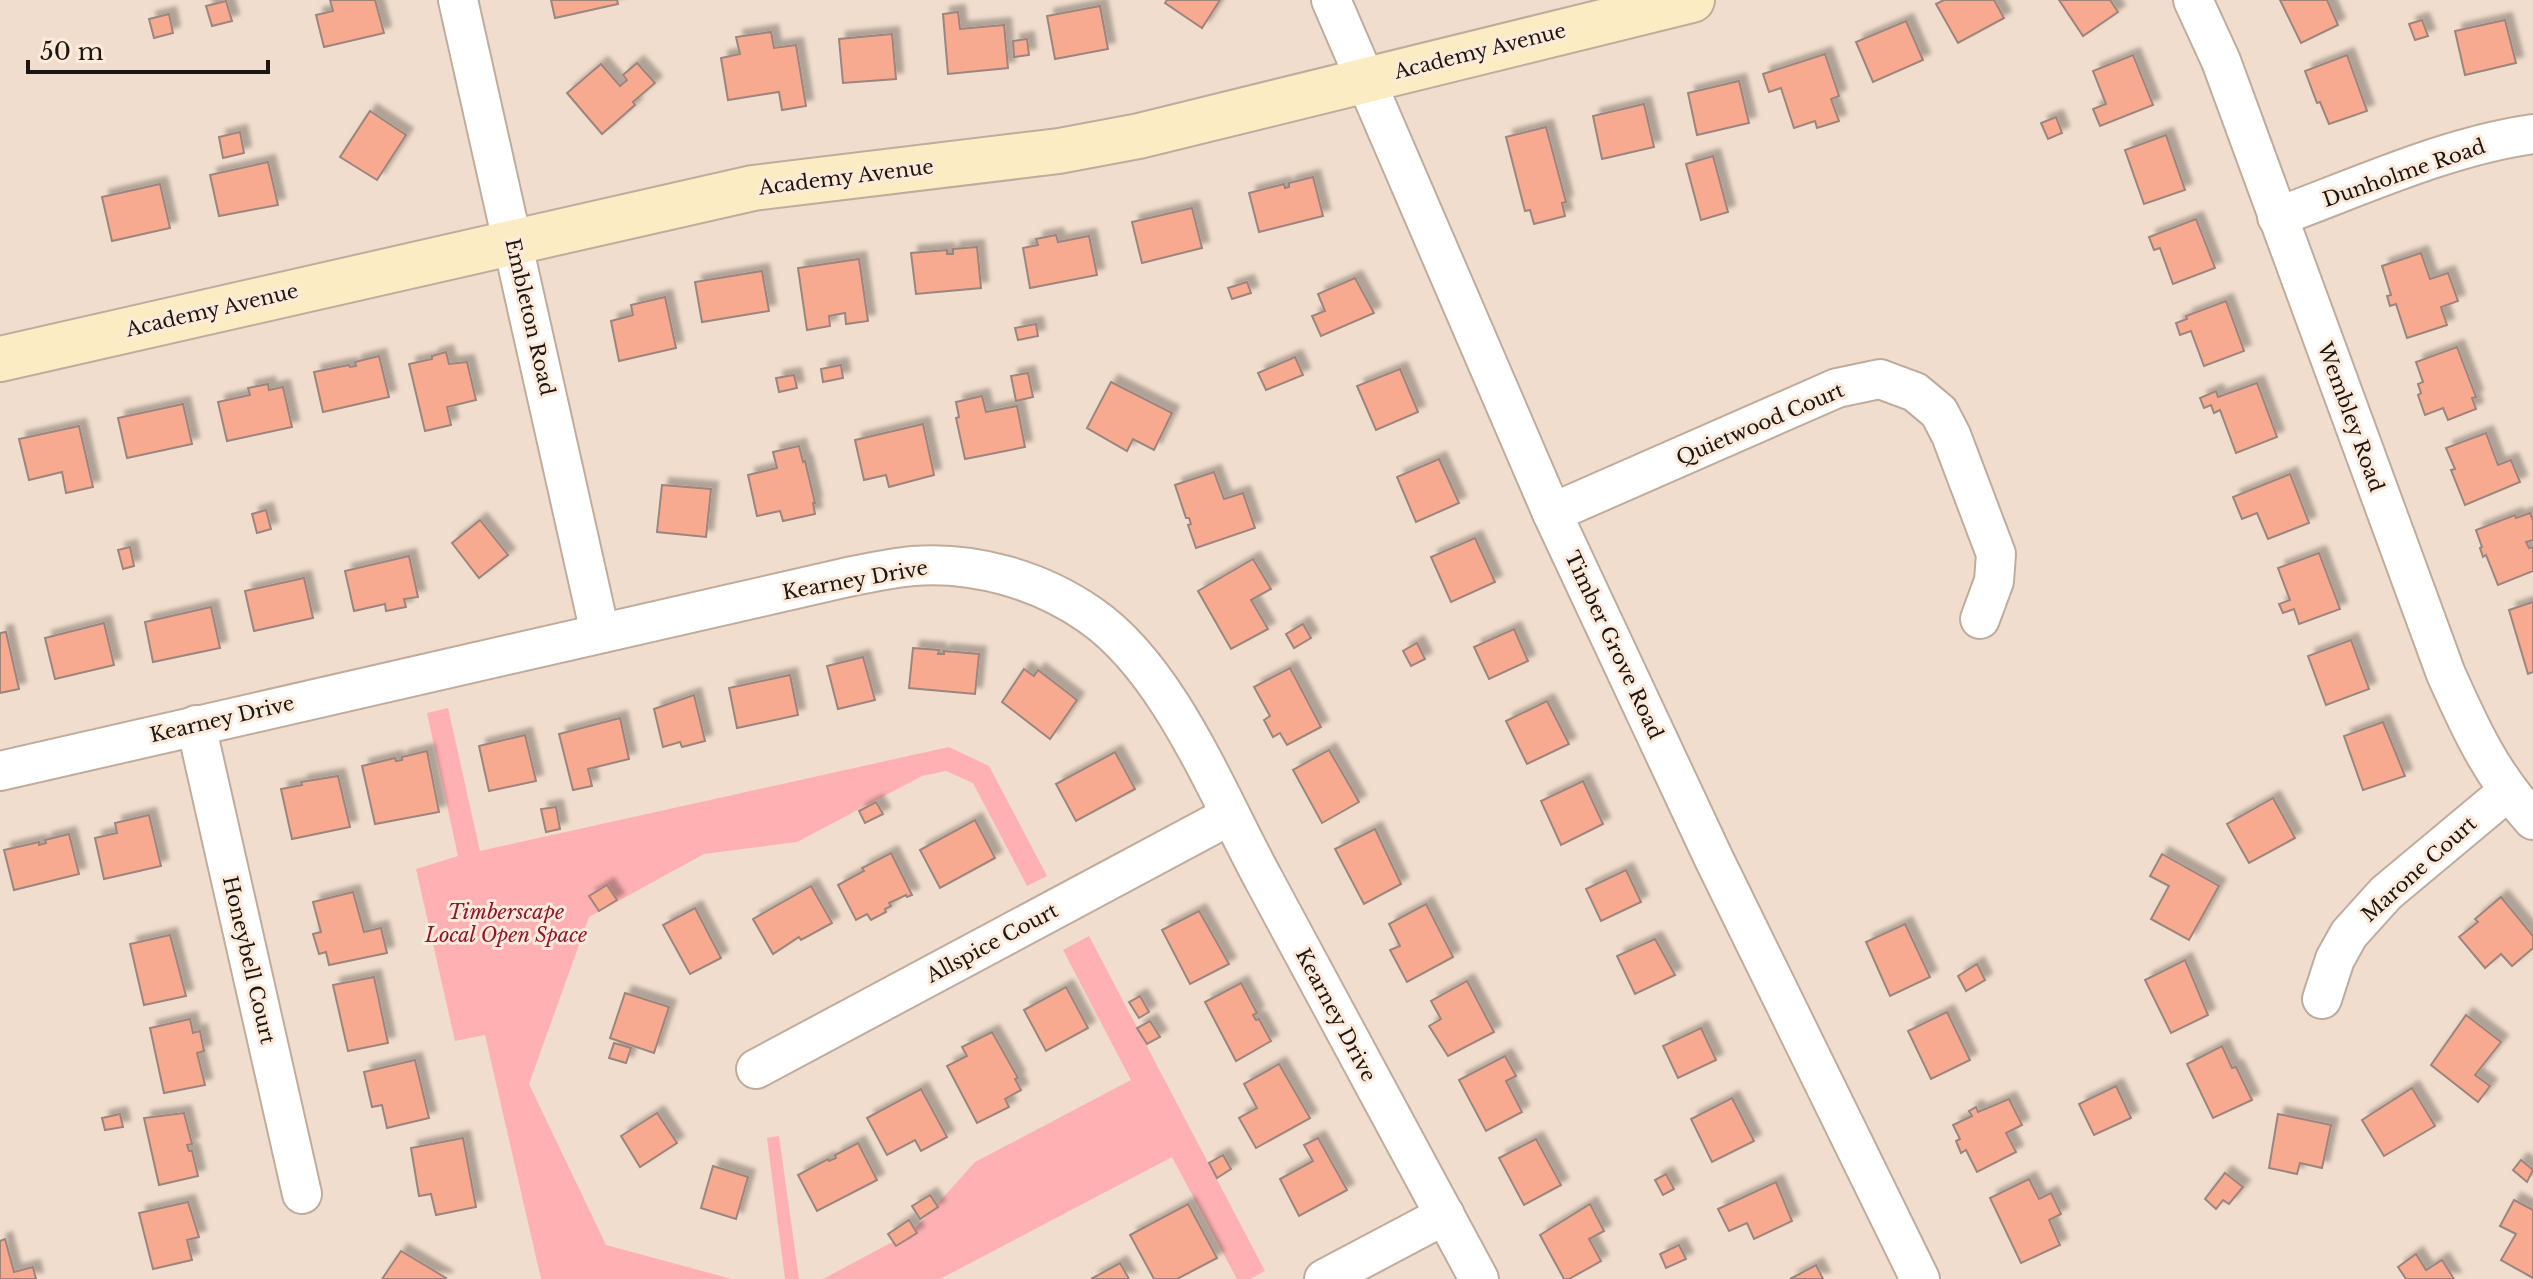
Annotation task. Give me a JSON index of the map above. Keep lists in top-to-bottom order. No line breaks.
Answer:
{"streets":{"street":["Academy Avenue","Dunholme Road","Embleton Road","Wembley Road","Quietwood Court","Kearney Drive","Timber Grove Road","Marone Court","Allspice Court","Honeybell Court"]},"crossings":[["Academy Avenue","Embleton Road"],["Academy Avenue","Timber Grove Road"],["Dunholme Road","Wembley Road"],["Embleton Road","Kearney Drive"],["Wembley Road","Marone Court"],["Quietwood Court","Timber Grove Road"],["Kearney Drive","Allspice Court"],["Kearney Drive","Honeybell Court"]],"parks":["Timberscape Local Open Space"],"scale_bar":"50 m"}
